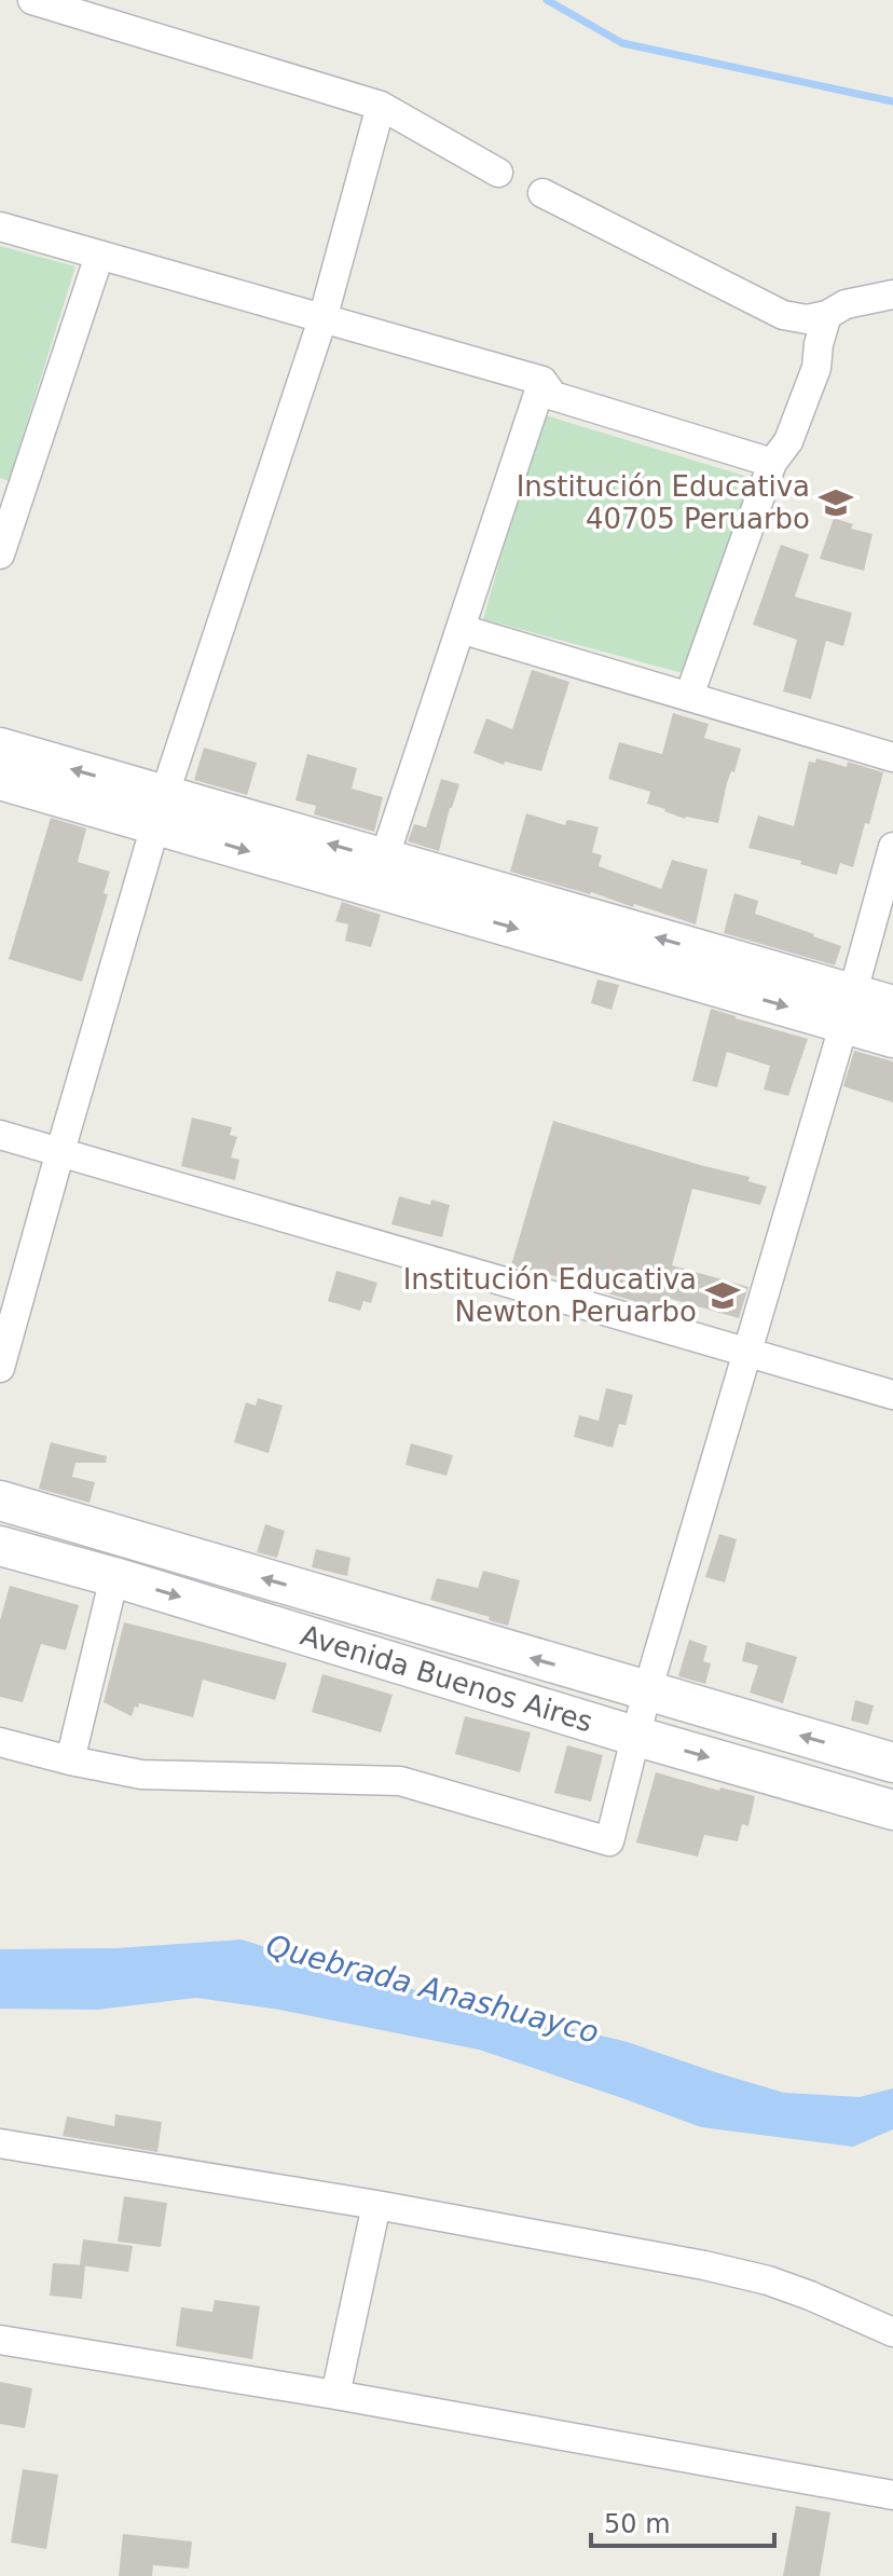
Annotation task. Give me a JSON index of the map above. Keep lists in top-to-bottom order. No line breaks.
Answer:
{"streets":{"main road":["Avenida Buenos Aires"]},"water":["Quebrada Anashuayco"],"places":{"school or university":["Institución Educativa 40705 Peruarbo","Institución Educativa Newton Peruarbo"]},"scale_bar":"50 m"}
